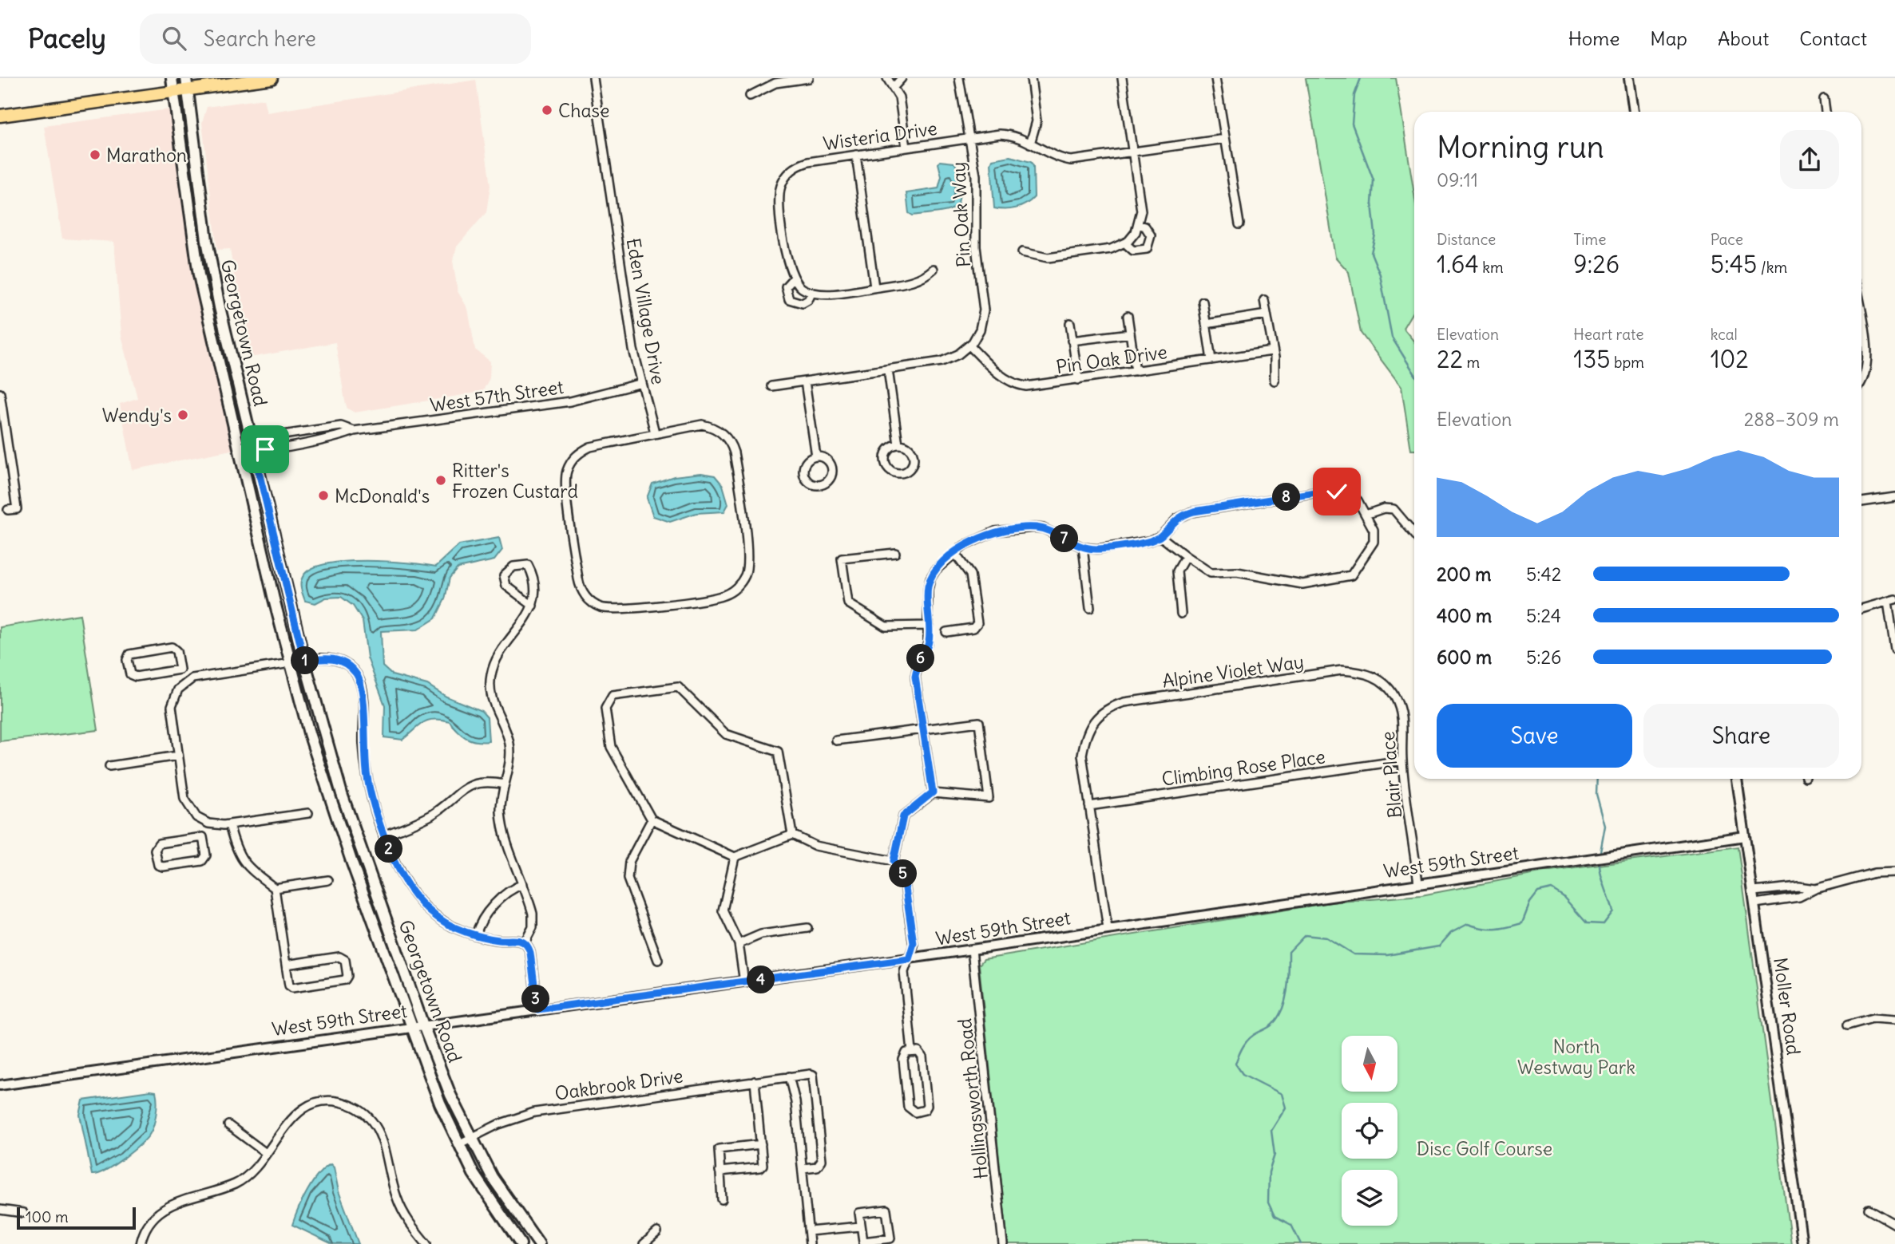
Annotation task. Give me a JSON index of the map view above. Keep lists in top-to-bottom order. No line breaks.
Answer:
{"streets":{"main road":["Georgetown Road"],"street":["Wisteria Drive","Pin Oak Way","Eden Village Drive","Pin Oak Drive","West 57th Street","Alpine Violet Way","Climbing Rose Place","Blair Place","West 59th Street","Moller Road","Oakbrook Drive","Hollingsworth Road"]},"crossings":[["Wisteria Drive","Pin Oak Way"],["Pin Oak Way","Pin Oak Drive"],["Eden Village Drive","West 57th Street"],["Georgetown Road","West 57th Street"],["Georgetown Road","West 59th Street"],["Georgetown Road","Oakbrook Drive"],["Alpine Violet Way","Climbing Rose Place"],["Alpine Violet Way","Blair Place"],["Climbing Rose Place","Blair Place"],["Blair Place","West 59th Street"],["West 59th Street","Moller Road"],["West 59th Street","Hollingsworth Road"]],"parks":["North Westway Park","Disc Golf Course"],"places":["Chase","Marathon","Wendy's","Ritter's Frozen Custard","McDonald's"],"scale_bar":"100 m","north":"bottom","page":{"header":"Pacely","search":"Search here","nav":["Home","Map","About","Contact"],"heading":["Morning run","09:11"],"stats":[["Distance","1.64 km"],["Time","9:26"],["Pace","5:45 /km"],["Elevation","22 m"],["Heart rate","135 bpm"],["kcal","102"]],"chart":["Elevation","288–309 m"],"pins":["8","7","6","1","2","5","4","3"],"list":[{"name":"200 m","note":"5:42"},{"name":"400 m","note":"5:24"},{"name":"600 m","note":"5:26"}],"buttons":["Save","Share"],"scale":"100 m"}}
